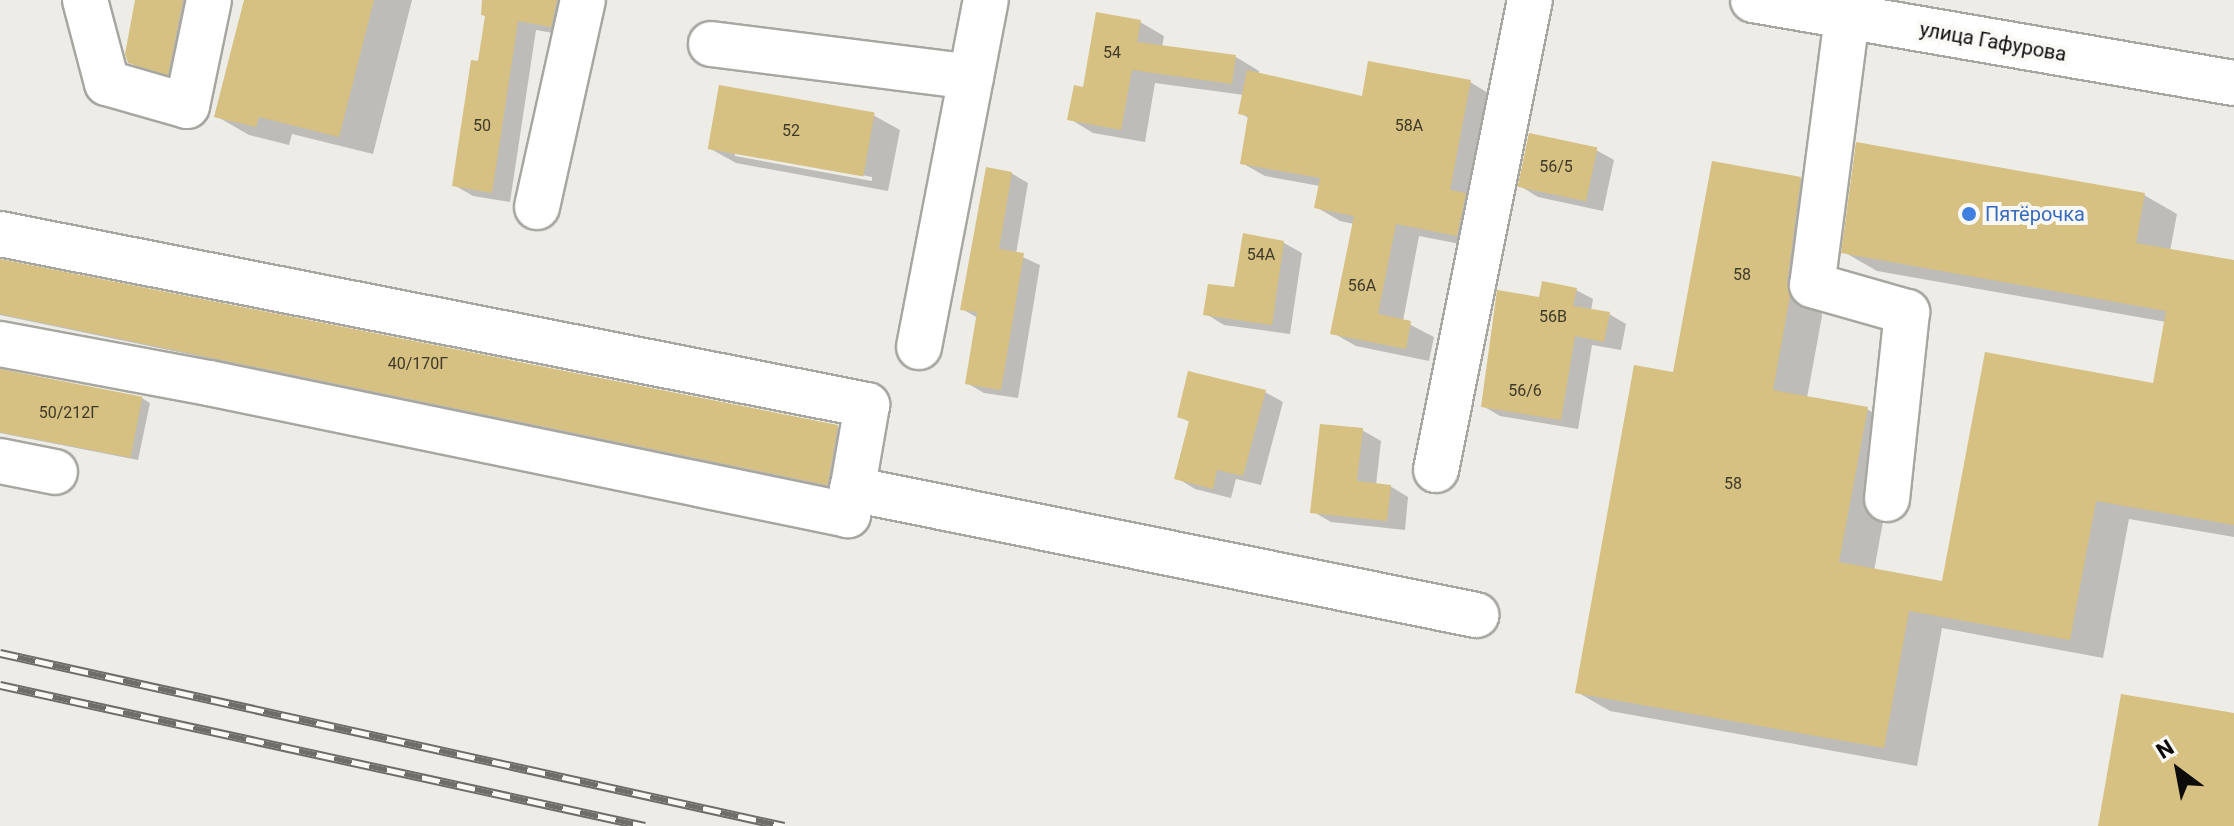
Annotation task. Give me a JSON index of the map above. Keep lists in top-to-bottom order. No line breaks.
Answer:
{"streets":{"main road":["улица Гафурова"]},"places":["Пятёрочка"],"house_numbers":["54","50","58А","52","56/5","54А","58","56А","56В","40/170Г","56/6","50/212Г","58"],"north":"top left"}
